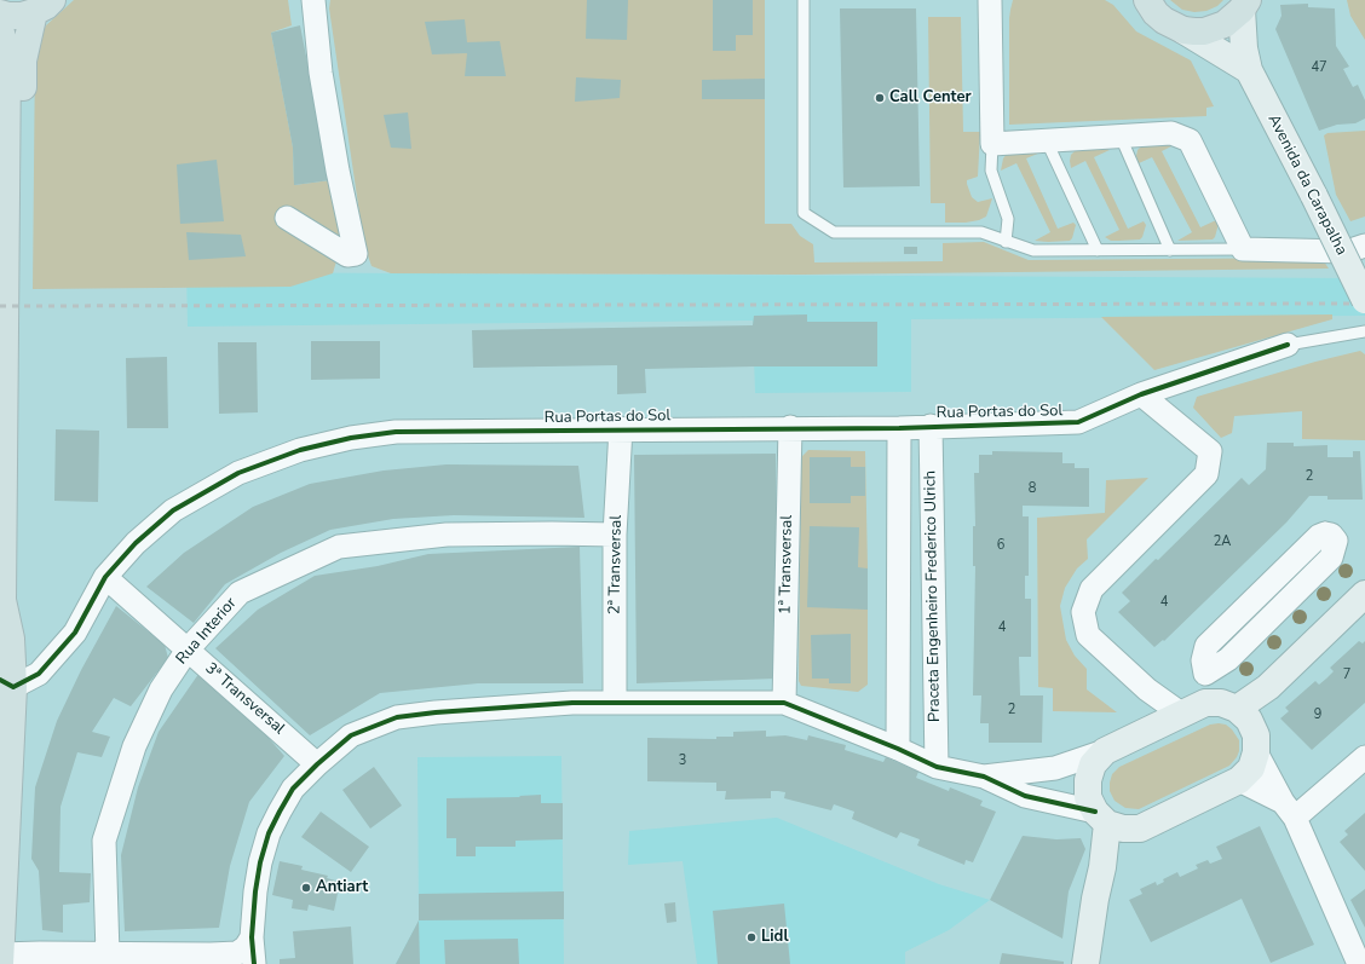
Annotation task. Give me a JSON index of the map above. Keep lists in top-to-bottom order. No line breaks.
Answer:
{"streets":{"main road":["Avenida da Carapalha"],"street":["Rua Portas do Sol","2ª Transversal","1ª Transversal","Praceta Engenheiro Frederico Ulrich","Rua Interior","3ª Transversal"]},"crossings":[["Rua Portas do Sol","2ª Transversal"],["Rua Portas do Sol","1ª Transversal"],["Rua Portas do Sol","Praceta Engenheiro Frederico Ulrich"],["Rua Portas do Sol","3ª Transversal"],["2ª Transversal","Rua Interior"],["Rua Interior","3ª Transversal"]],"places":["Call Center","Antiart","Lidl"],"house_numbers":["47","2","8","2A","6","4","4","7","2","9","3"]}
